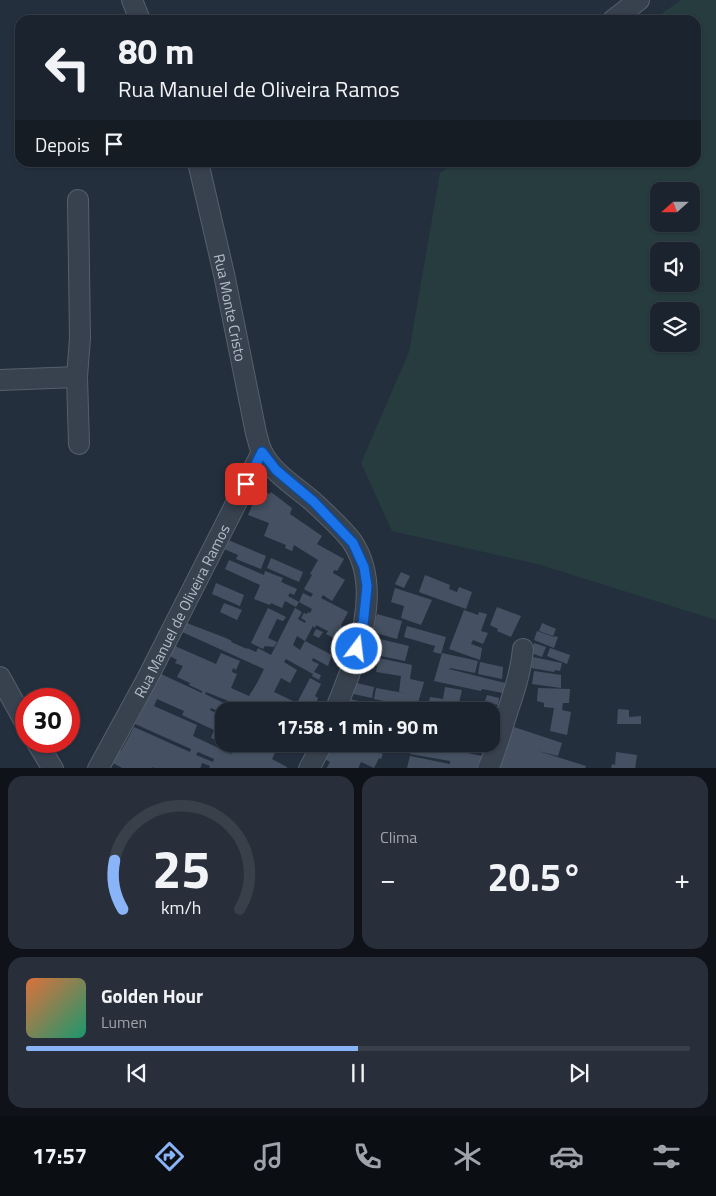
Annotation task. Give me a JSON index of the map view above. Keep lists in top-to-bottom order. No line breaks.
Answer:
{"streets":{"street":["Rua Monte Cristo","Rua Manuel de Oliveira Ramos"]},"crossings":[["Rua Monte Cristo","Rua Manuel de Oliveira Ramos"]],"north":"left","page":{"turn":["80 m","Rua Manuel de Oliveira Ramos"],"then":"Depois","limit":"30","trip":"17:58 · 1 min · 90 m","tile":"Clima","heat":["−","20.5°","+"],"song":["Golden Hour","Lumen"],"tabs":"17:57","gauge":["25","km/h"]}}
